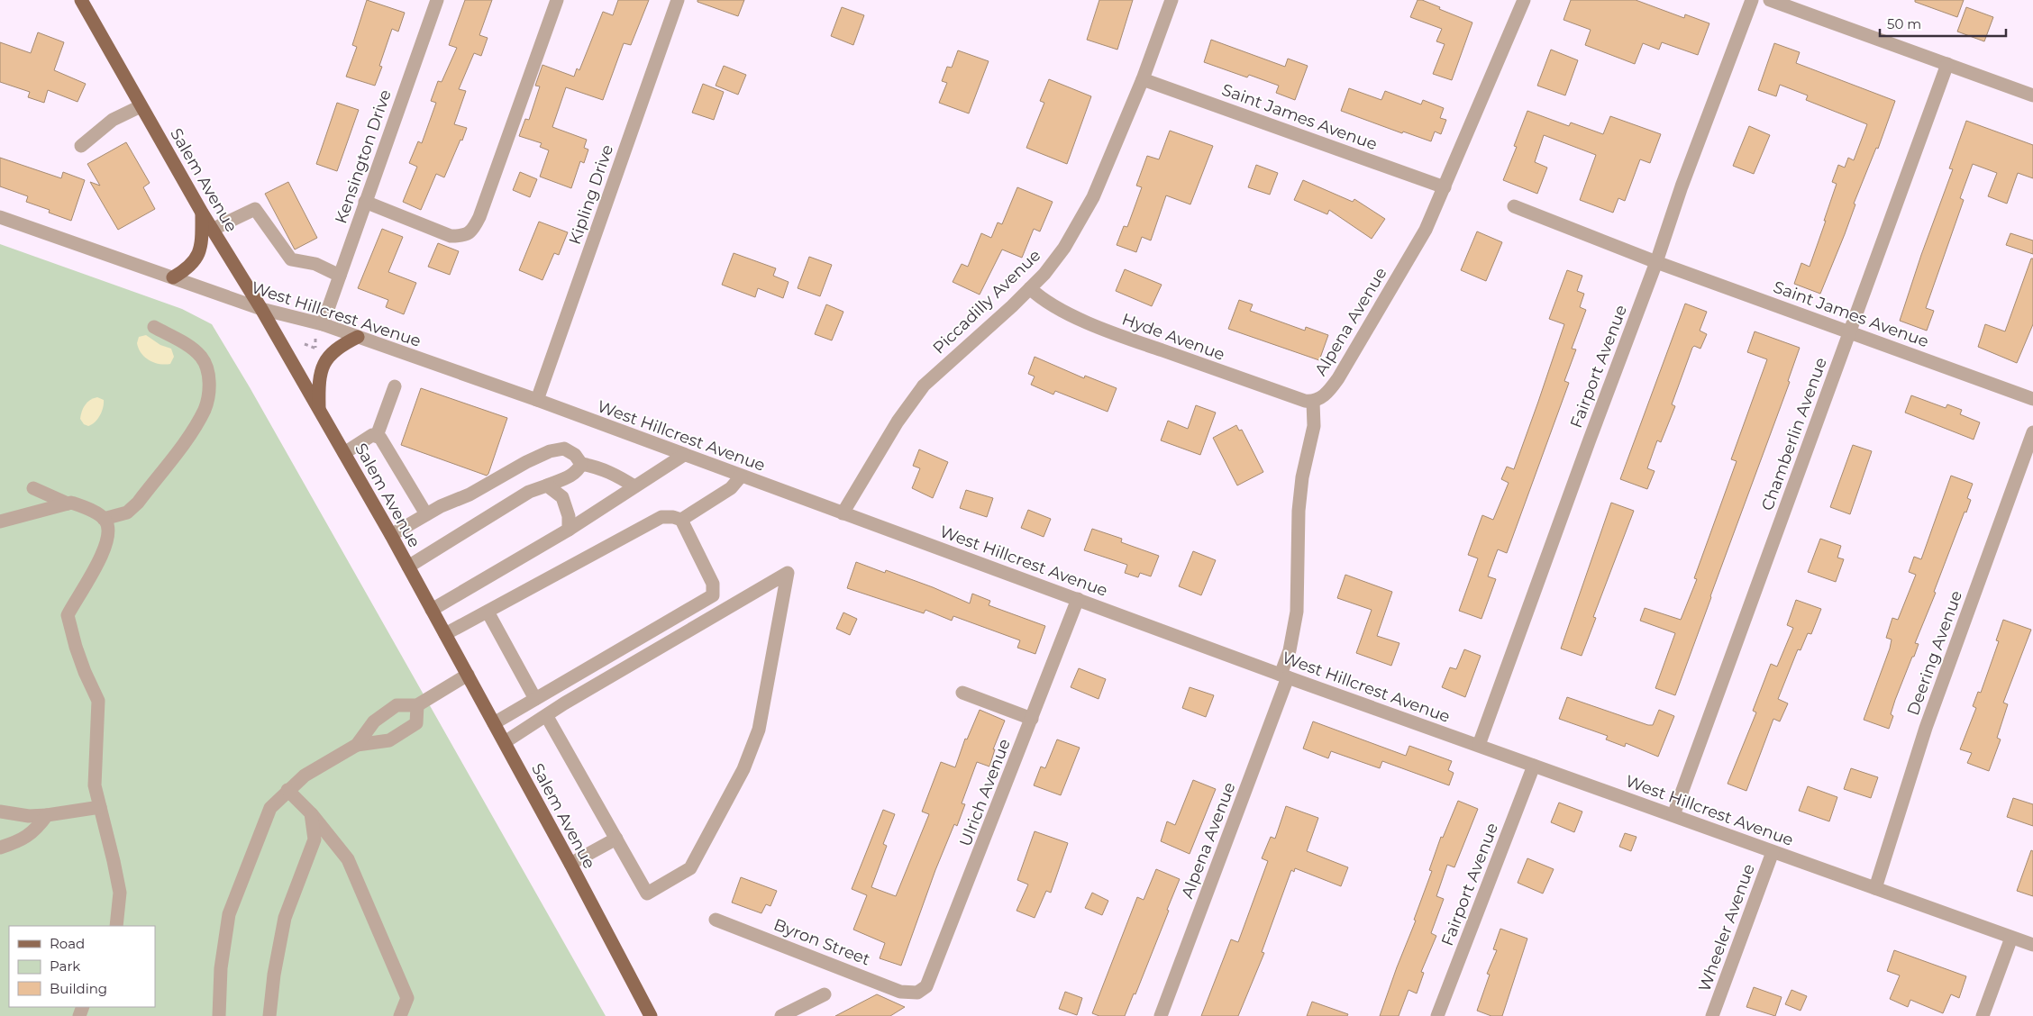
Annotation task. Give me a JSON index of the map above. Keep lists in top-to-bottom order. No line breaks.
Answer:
{"streets":{"main road":["Salem Avenue"],"street":["Saint James Avenue","Kensington Drive","Kipling Drive","Piccadilly Avenue","West Hillcrest Avenue","Alpena Avenue","Hyde Avenue","Fairport Avenue","Chamberlin Avenue","Deering Avenue","Ulrich Avenue","Wheeler Avenue","Byron Street"]},"crossings":[["Saint James Avenue","Piccadilly Avenue"],["Saint James Avenue","Alpena Avenue"],["Saint James Avenue","Fairport Avenue"],["Saint James Avenue","Chamberlin Avenue"],["Kensington Drive","West Hillcrest Avenue"],["Salem Avenue","West Hillcrest Avenue"],["Kipling Drive","West Hillcrest Avenue"],["Piccadilly Avenue","West Hillcrest Avenue"],["Piccadilly Avenue","Hyde Avenue"],["West Hillcrest Avenue","Alpena Avenue"],["West Hillcrest Avenue","Fairport Avenue"],["West Hillcrest Avenue","Chamberlin Avenue"],["West Hillcrest Avenue","Deering Avenue"],["West Hillcrest Avenue","Ulrich Avenue"],["West Hillcrest Avenue","Wheeler Avenue"],["Alpena Avenue","Hyde Avenue"],["Ulrich Avenue","Byron Street"]],"legend":["Road","Park","Building"],"scale_bar":"50 m"}
